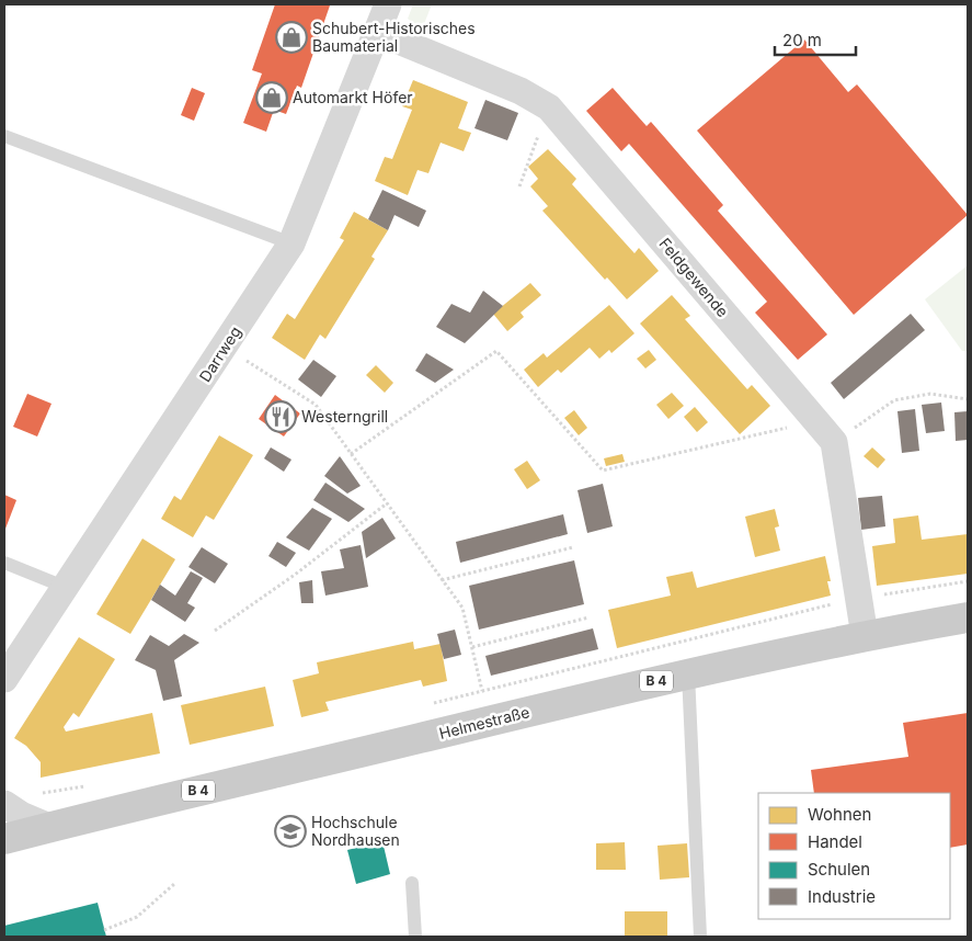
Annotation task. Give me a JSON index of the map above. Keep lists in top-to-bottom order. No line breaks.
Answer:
{"streets":{"main road":["B 4","Helmestraße"],"street":["Feldgewende","Darrweg"]},"crossings":[["Feldgewende","Darrweg"]],"places":{"shop":["Schubert-Historisches Baumaterial","Automarkt Höfer"],"restaurant":["Westerngrill"],"school or university":["Hochschule Nordhausen"]},"legend":["Wohnen","Handel","Schulen","Industrie"],"scale_bar":"20 m"}
